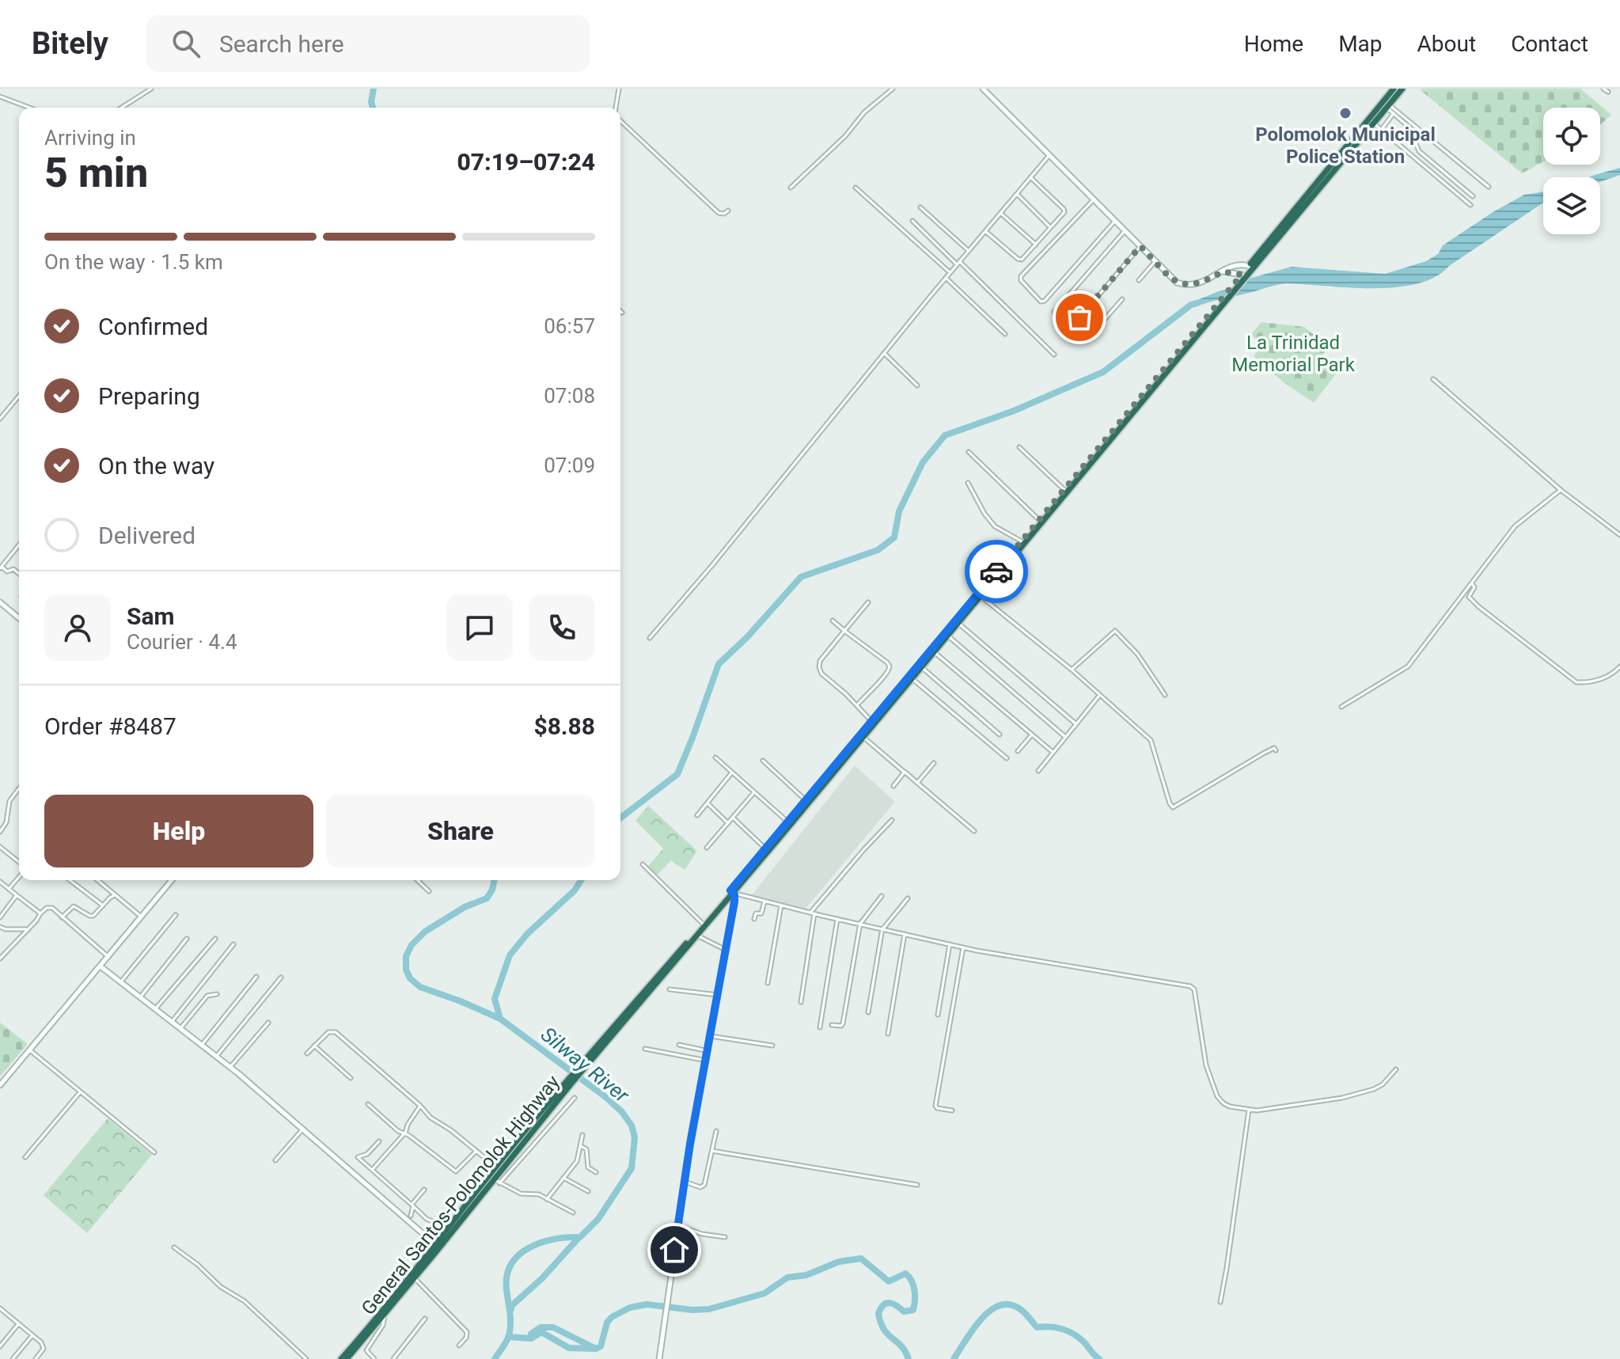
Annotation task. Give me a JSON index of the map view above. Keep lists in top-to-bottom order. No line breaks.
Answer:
{"streets":{"highway":["General Santos-Polomolok Highway"]},"water":["Silway River"],"parks":["La Trinidad Memorial Park"],"places":["Polomolok Municipal Police Station"],"page":{"header":"Bitely","search":"Search here","nav":["Home","Map","About","Contact"],"heading":["5 min","Arriving in","07:19–07:24"],"panel":["Sam","Courier · 4.4","Order #8487","$8.88"],"bar":"On the way · 1.5 km","list":[["Confirmed","06:57"],["Preparing","07:08"],["On the way","07:09"],"Delivered"],"buttons":["Help","Share"]}}
